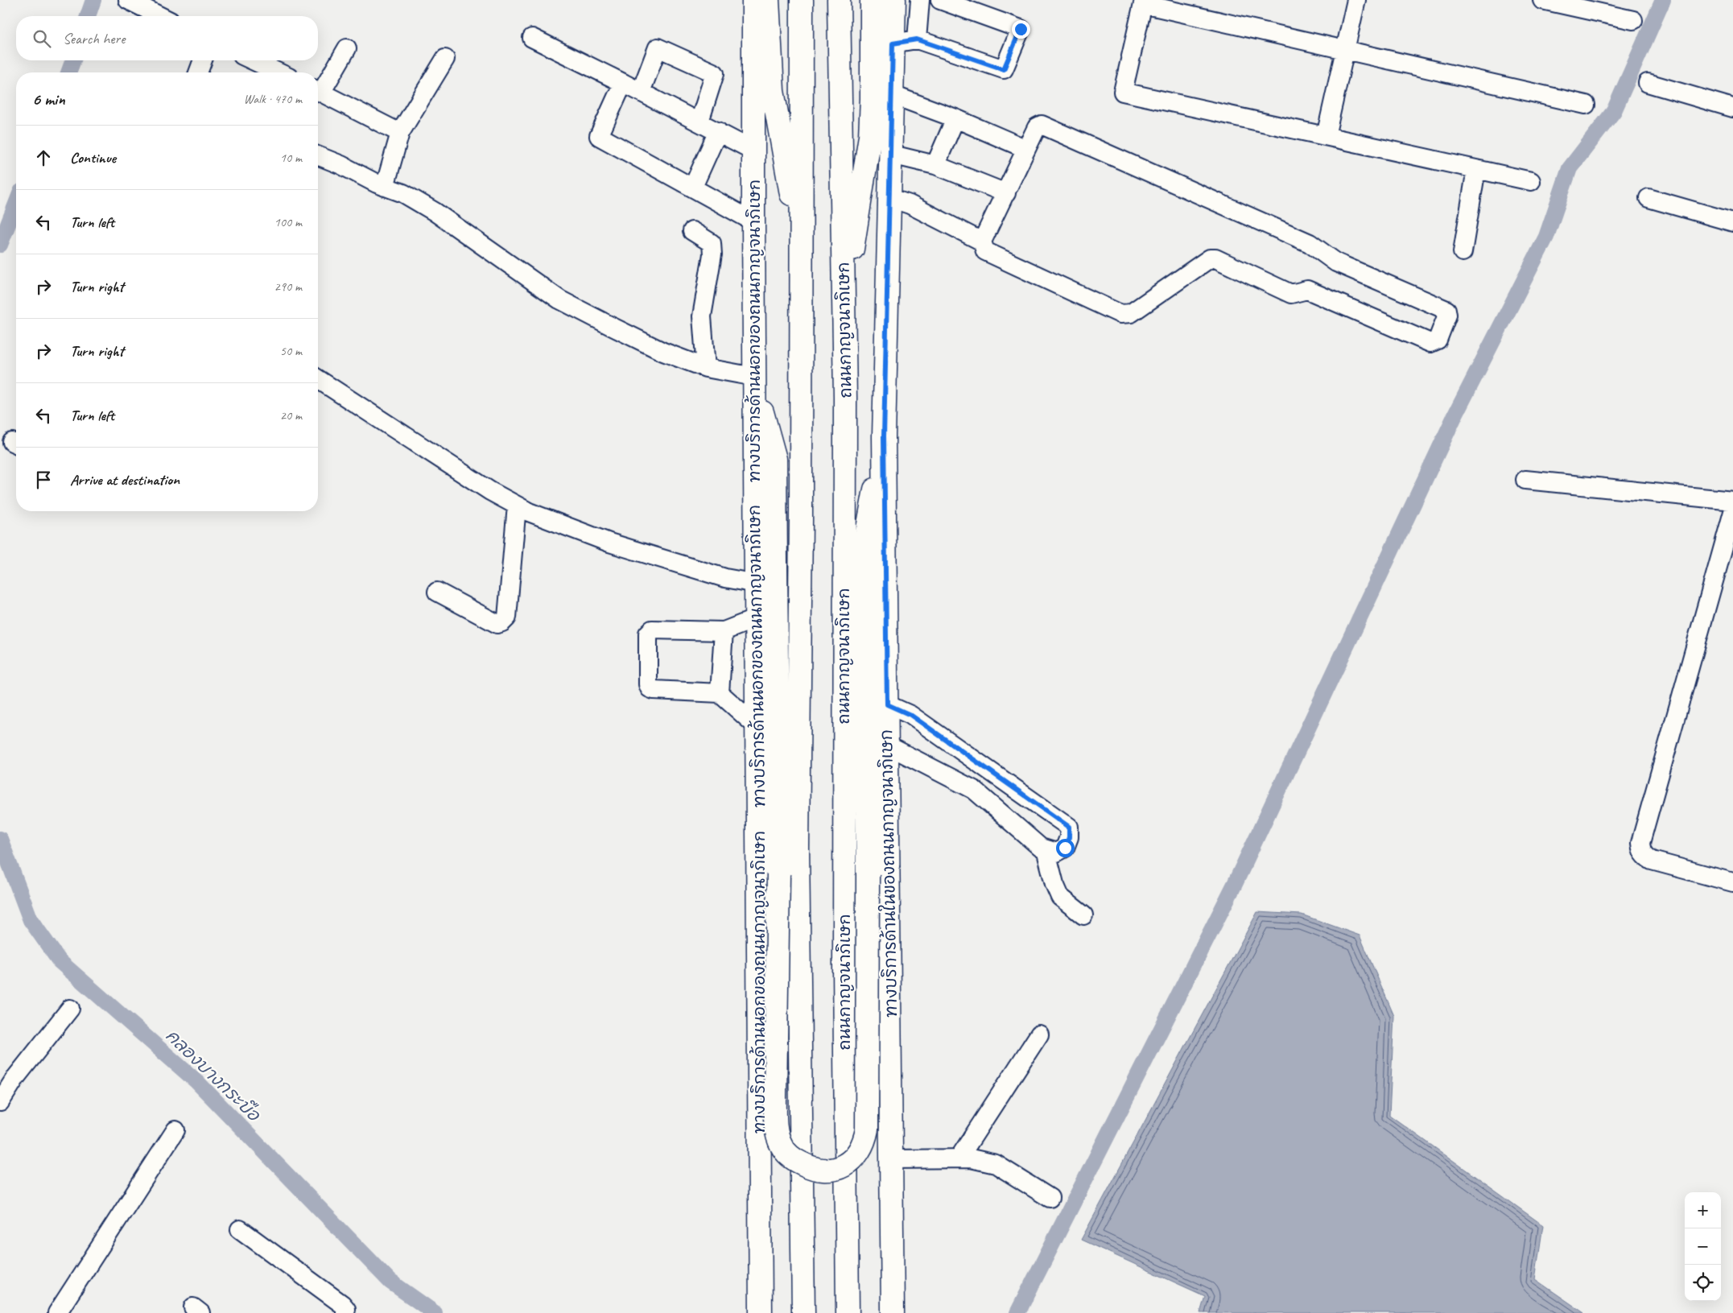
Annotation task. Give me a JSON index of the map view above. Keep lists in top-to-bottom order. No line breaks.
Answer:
{"streets":{"main road":["ถนนกาญจนาภิเษก","ทางบริการด้านนอกของถนนกาญจนาภิเษก","ทางบริการด้านในของถนนกาญจนาภิเษก"]},"water":["คลองบางกระบือ"],"page":{"search":"Search here","heading":["6 min","Walk · 470 m"],"list":[["Continue","10 m"],["Turn left","100 m"],["Turn right","290 m"],["Turn right","50 m"],["Turn left","20 m"],"Arrive at destination"],"map_buttons":["+","−"]}}
